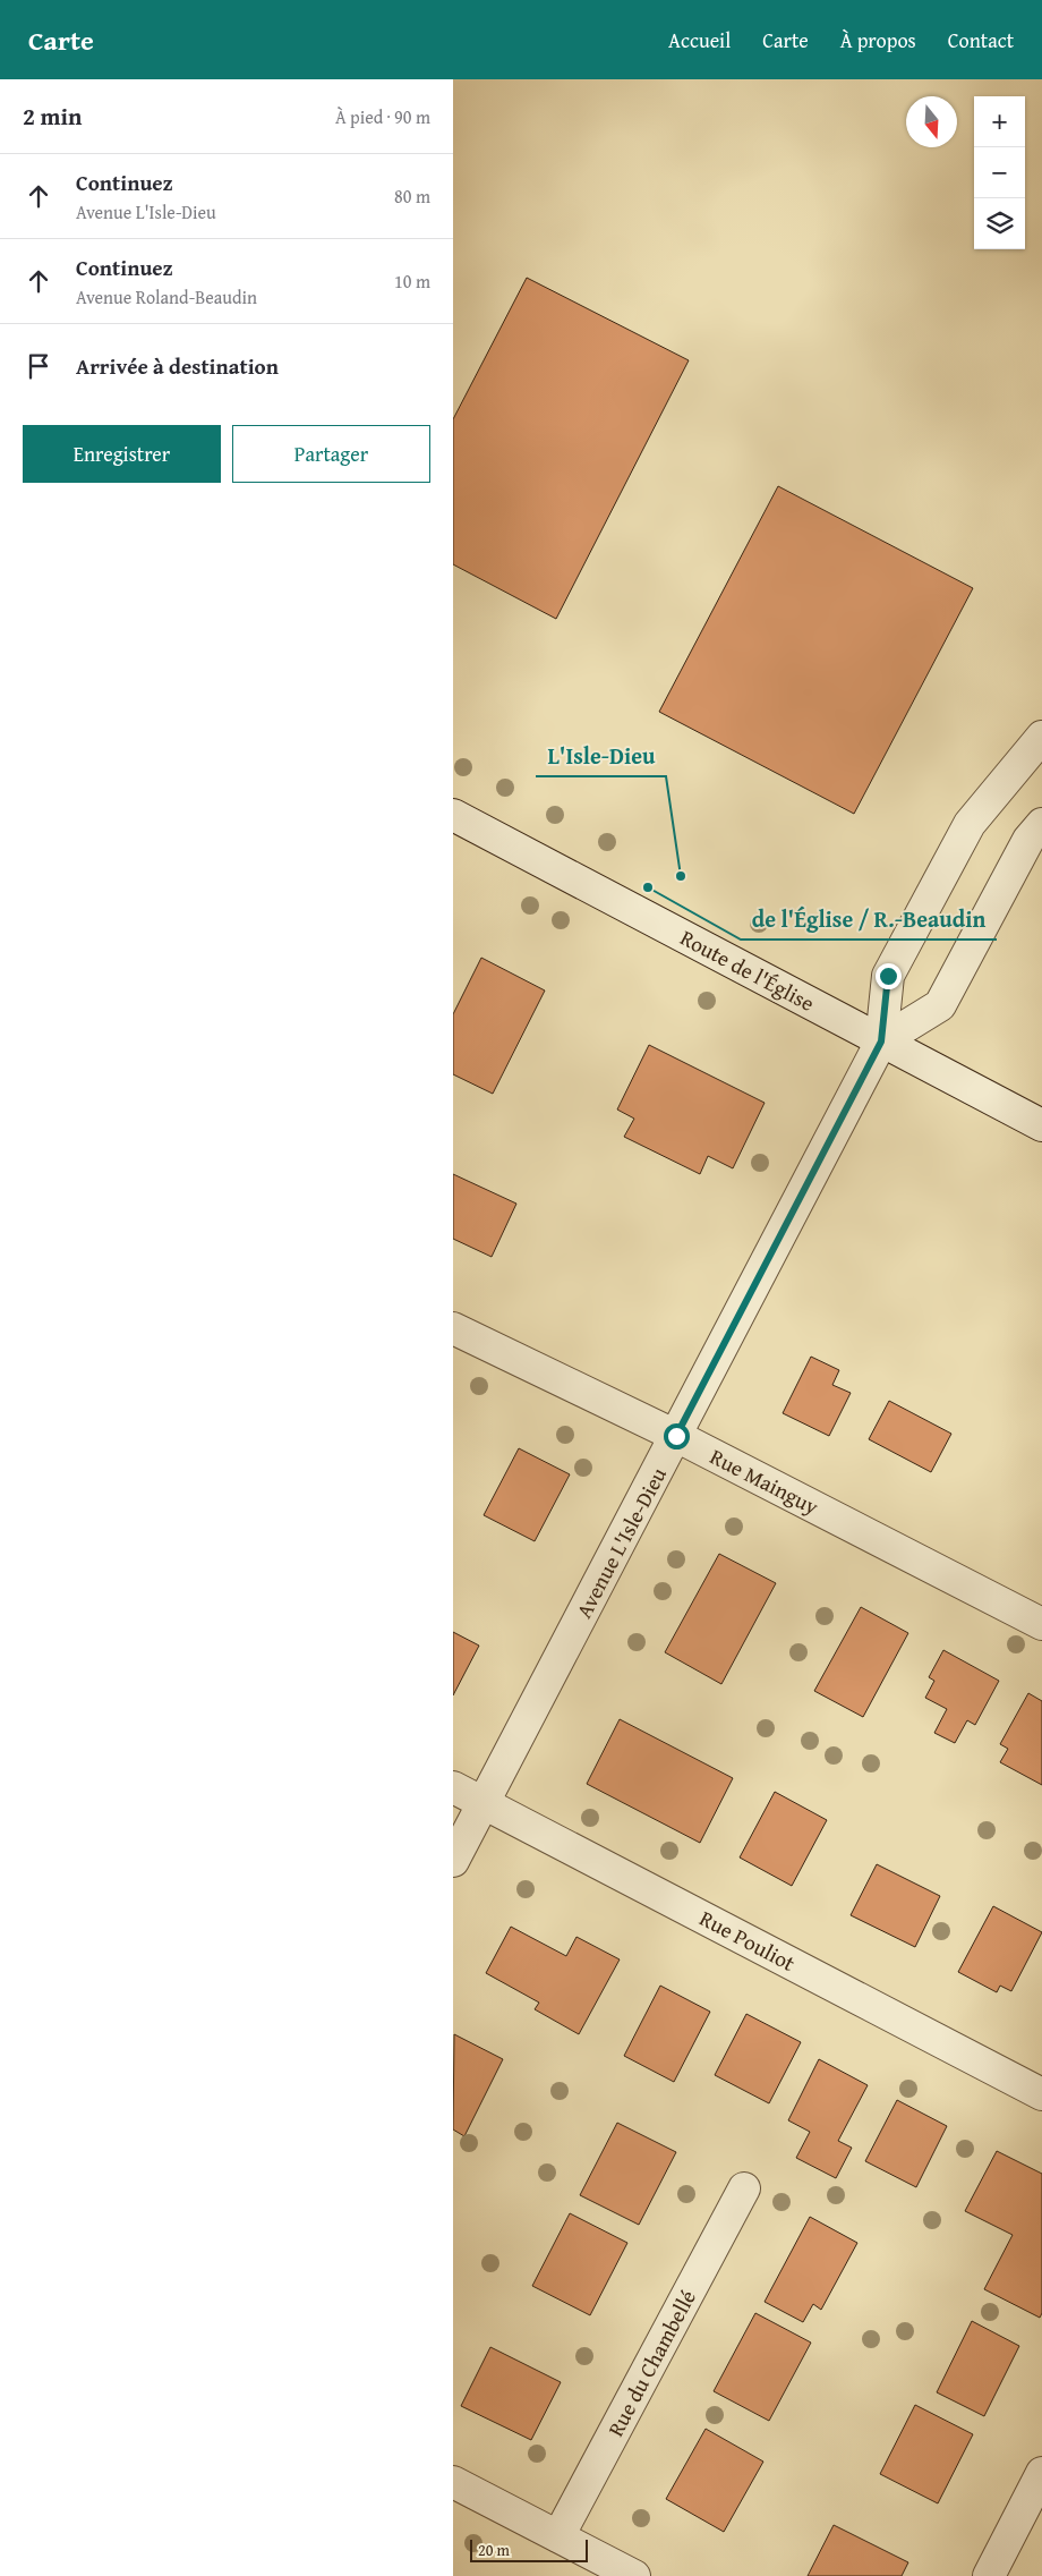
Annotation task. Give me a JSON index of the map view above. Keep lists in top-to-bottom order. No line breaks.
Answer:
{"streets":{"street":["Route de l'Église","Rue Mainguy","Avenue L'Isle-Dieu","Rue Pouliot","Rue du Chambellé"]},"crossings":[["Route de l'Église","Avenue L'Isle-Dieu"],["Rue Mainguy","Avenue L'Isle-Dieu"],["Avenue L'Isle-Dieu","Rue Pouliot"]],"places":["L'Isle-Dieu","de l'Église / R.-Beaudin"],"scale_bar":"20 m","north":"bottom","page":{"header":"Carte","nav":["Accueil","Carte","À propos","Contact"],"heading":["2 min","À pied · 90 m"],"map_buttons":["+","−"],"list":[["Continuez","Avenue L'Isle-Dieu","80 m"],["Continuez","Avenue Roland-Beaudin","10 m"],"Arrivée à destination"],"buttons":["Enregistrer","Partager"],"scale":"20 m"}}
